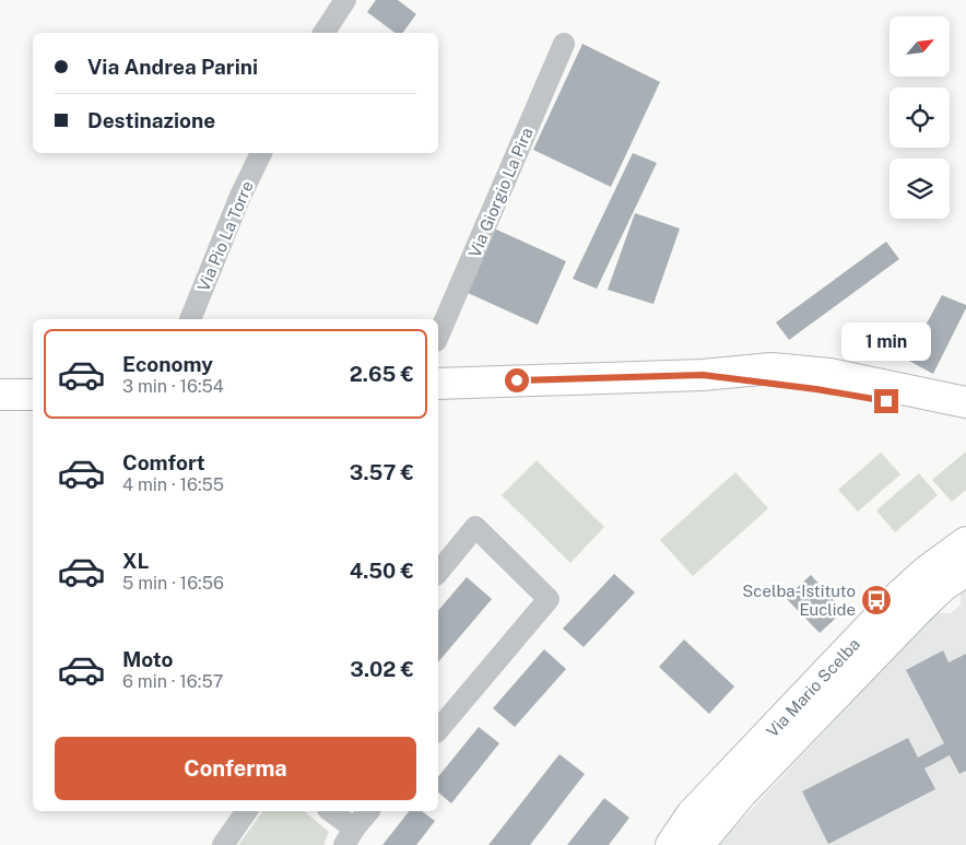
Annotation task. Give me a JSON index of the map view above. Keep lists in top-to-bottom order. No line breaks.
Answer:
{"streets":{"main road":["Via Mario Scelba"],"street":["Via Giorgio La Pira","Via Pio La Torre"]},"places":{"bus stop":["Scelba-Istituto Euclide"]},"north":"top right","page":{"banner":["Via Andrea Parini","Destinazione"],"bubble":"1 min","list":[{"name":"Economy","note":"3 min · 16:54","value":"2.65 €"},{"name":"Comfort","note":"4 min · 16:55","value":"3.57 €"},{"name":"XL","note":"5 min · 16:56","value":"4.50 €"},{"name":"Moto","note":"6 min · 16:57","value":"3.02 €"}],"buttons":"Conferma"}}
